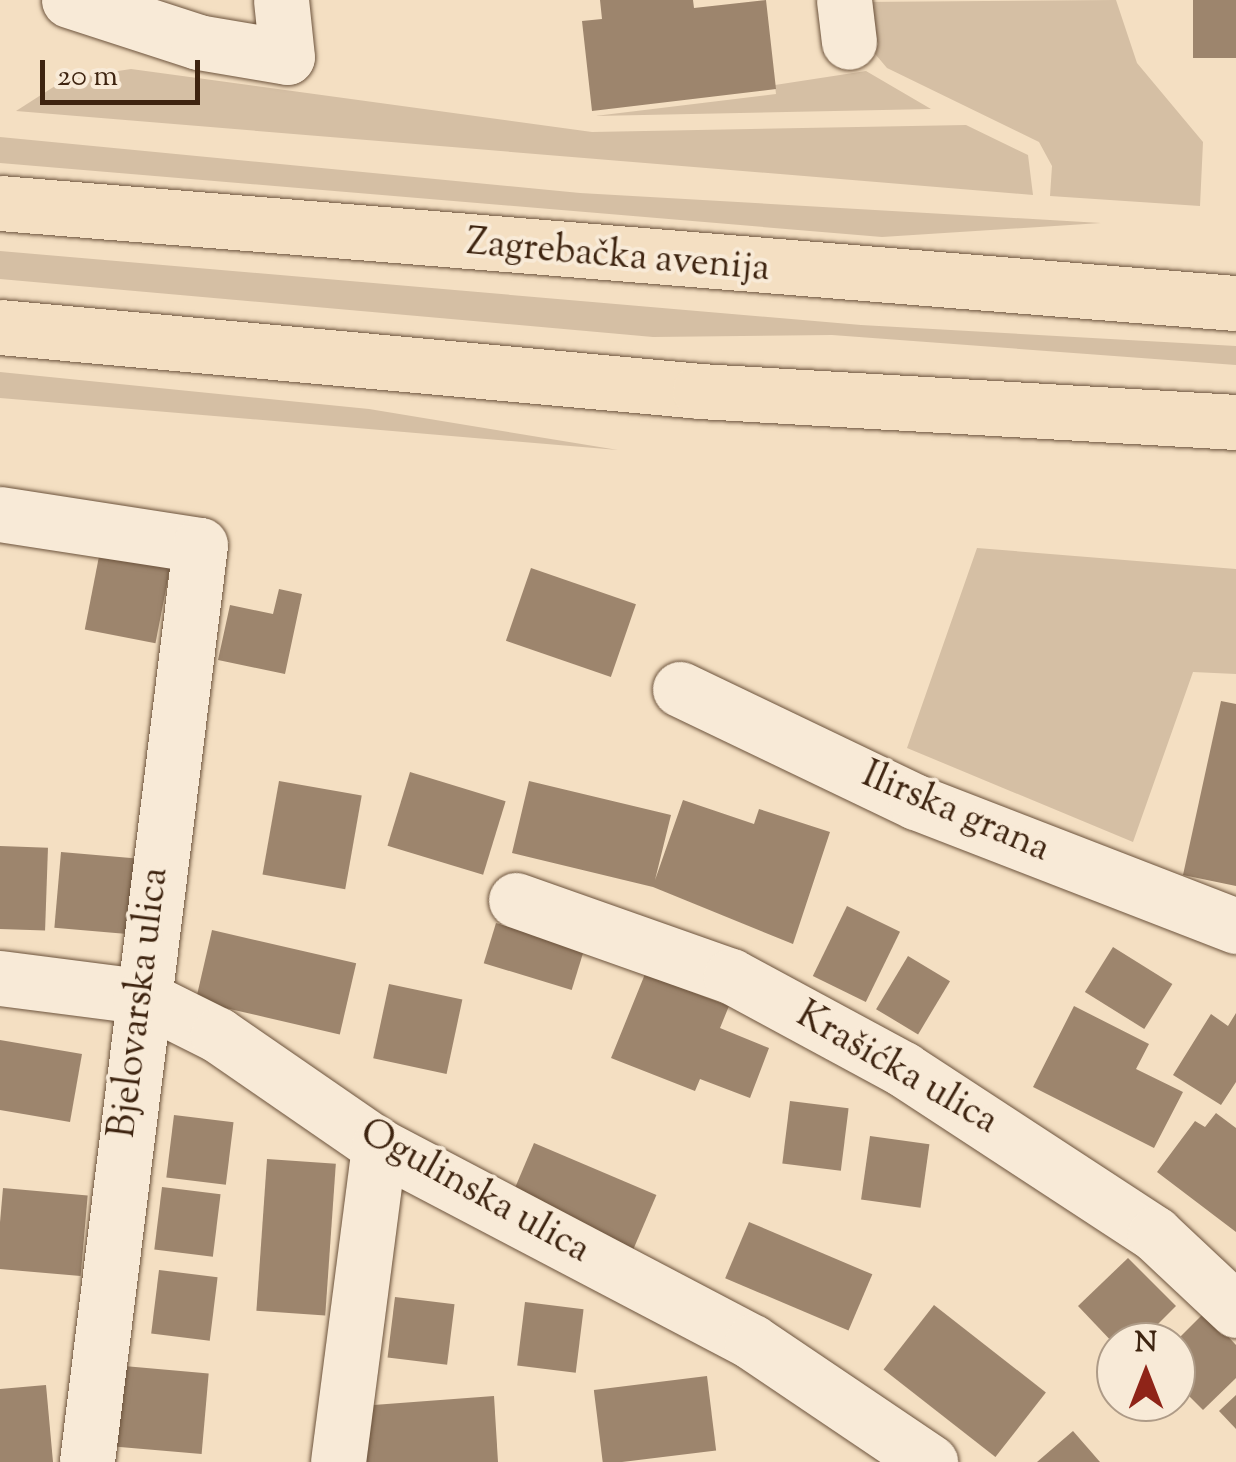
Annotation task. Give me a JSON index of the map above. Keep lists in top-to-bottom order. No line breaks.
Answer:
{"streets":{"main road":["Zagrebačka avenija"],"street":["Ilirska grana","Bjelovarska ulica","Krašićka ulica","Ogulinska ulica"]},"crossings":[["Bjelovarska ulica","Ogulinska ulica"]],"scale_bar":"20 m","north":"top"}
